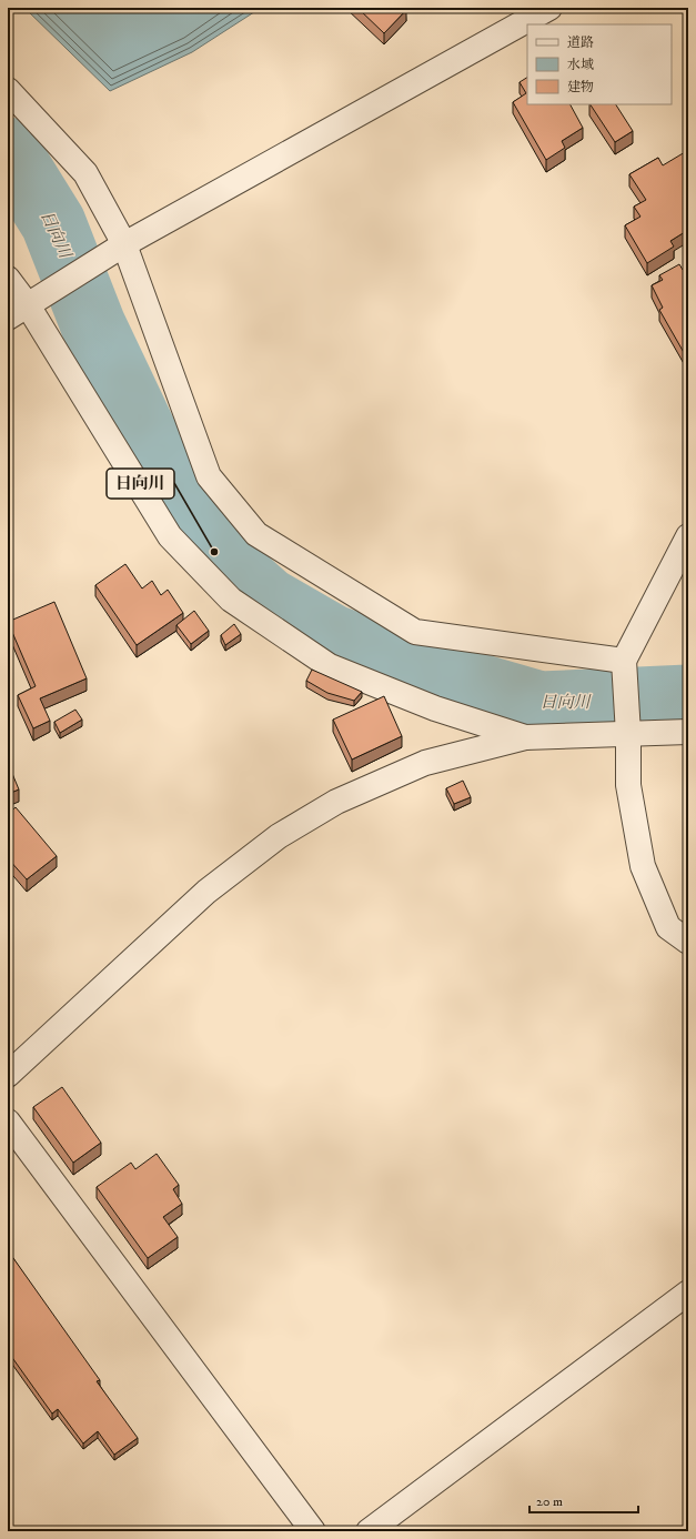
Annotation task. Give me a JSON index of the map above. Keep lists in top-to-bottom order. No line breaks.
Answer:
{"water":["日向川"],"places":["日向川"],"legend":["道路","水域","建物"],"scale_bar":"20 m"}
